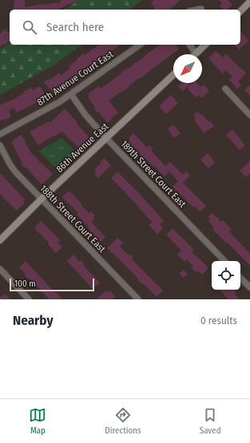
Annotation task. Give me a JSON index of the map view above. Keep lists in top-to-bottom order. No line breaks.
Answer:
{"streets":{"street":["87th Avenue Court East","86th Avenue East","189th Street Court East","188th Street Court East"]},"crossings":[["87th Avenue Court East","189th Street Court East"],["86th Avenue East","189th Street Court East"],["86th Avenue East","188th Street Court East"]],"scale_bar":"100 m","north":"bottom left","page":{"search":"Search here","scale":"100 m","heading":["Nearby","0 results"],"nav":["Map","Directions","Saved"]}}
